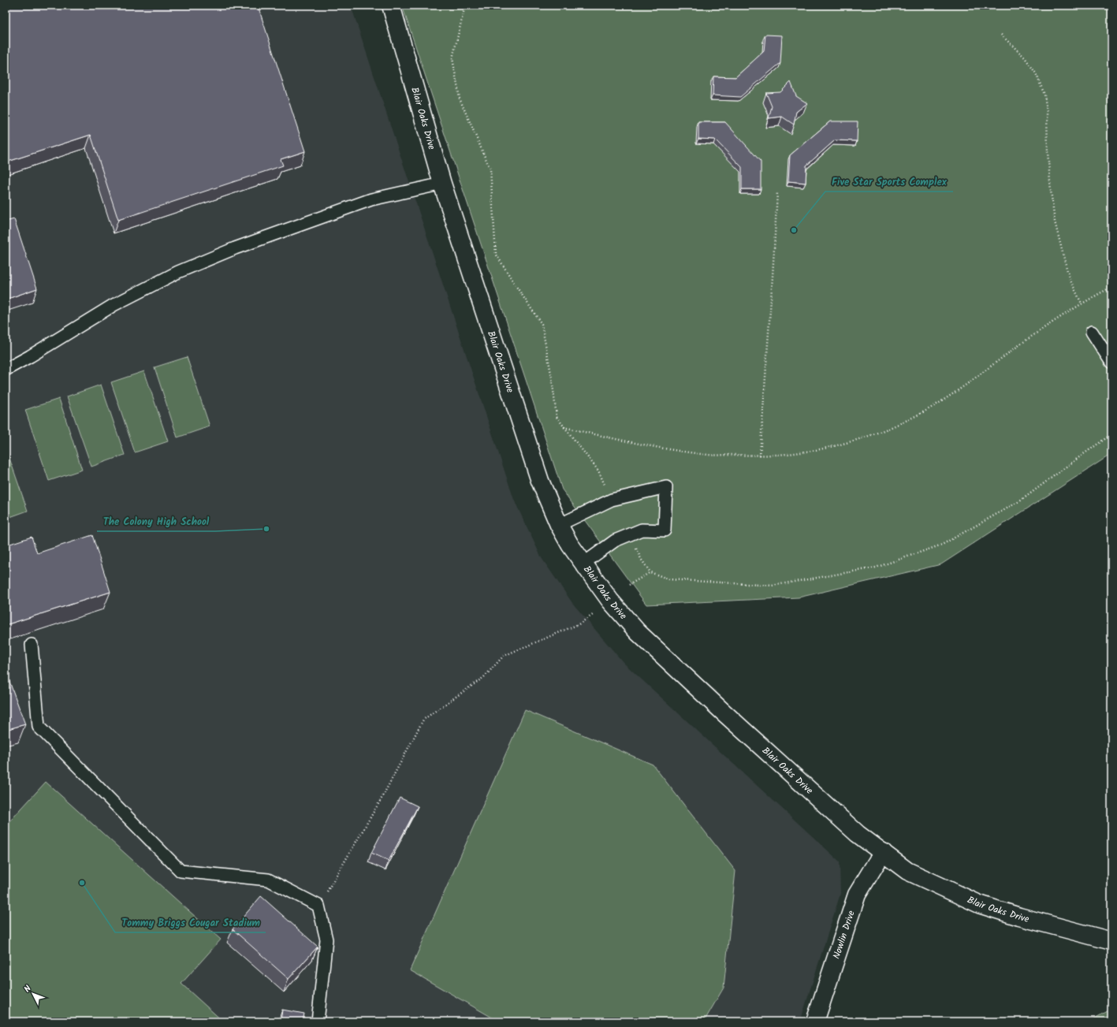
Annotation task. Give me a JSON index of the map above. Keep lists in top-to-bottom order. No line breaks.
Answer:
{"streets":{"street":["Blair Oaks Drive","Nowlin Drive"]},"crossings":[["Blair Oaks Drive","Nowlin Drive"]],"places":["Five Star Sports Complex","The Colony High School","Tommy Briggs Cougar Stadium"],"north":"top left"}
